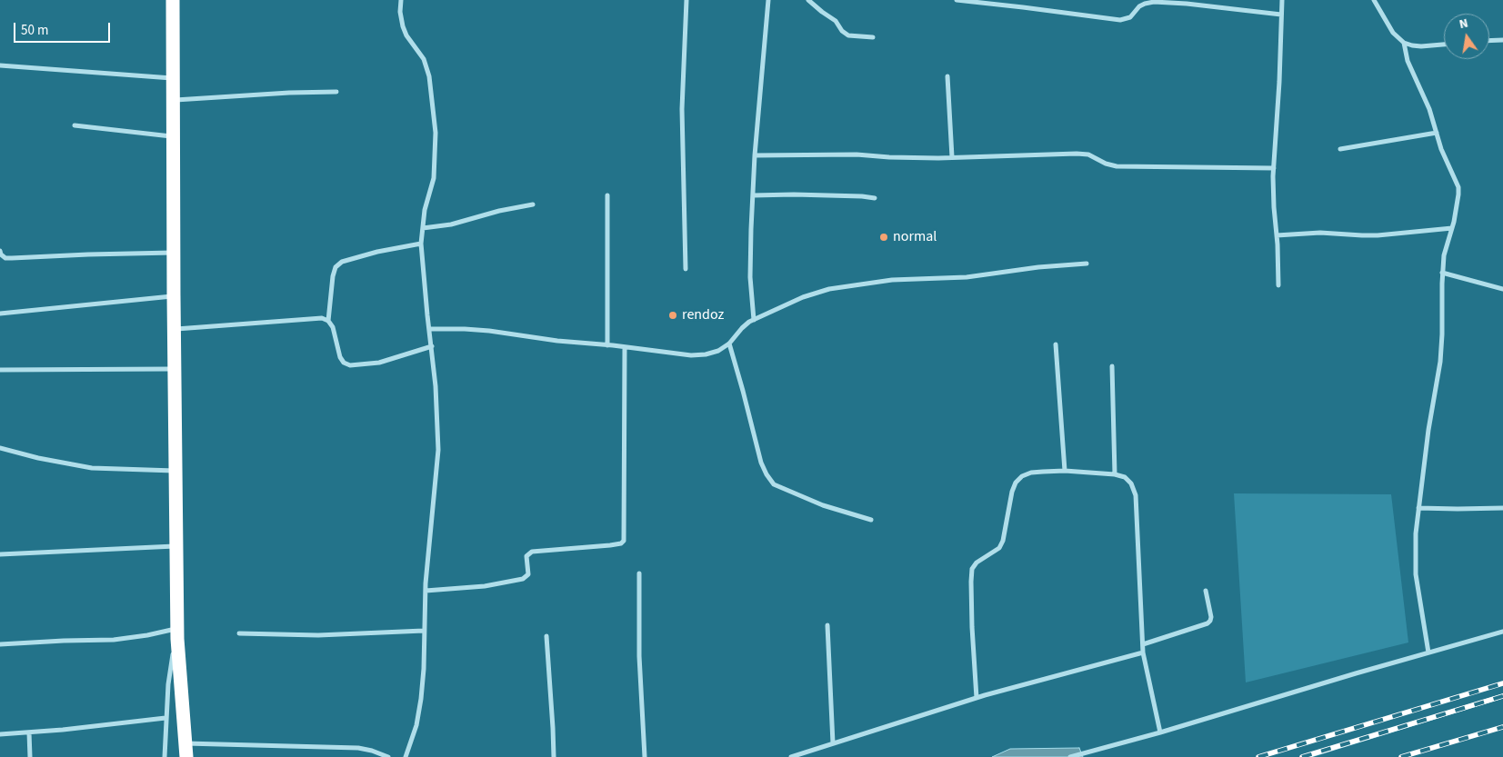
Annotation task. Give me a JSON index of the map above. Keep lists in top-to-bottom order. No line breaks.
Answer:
{"places":["normal","rendoz"],"scale_bar":"50 m","north":"top"}
